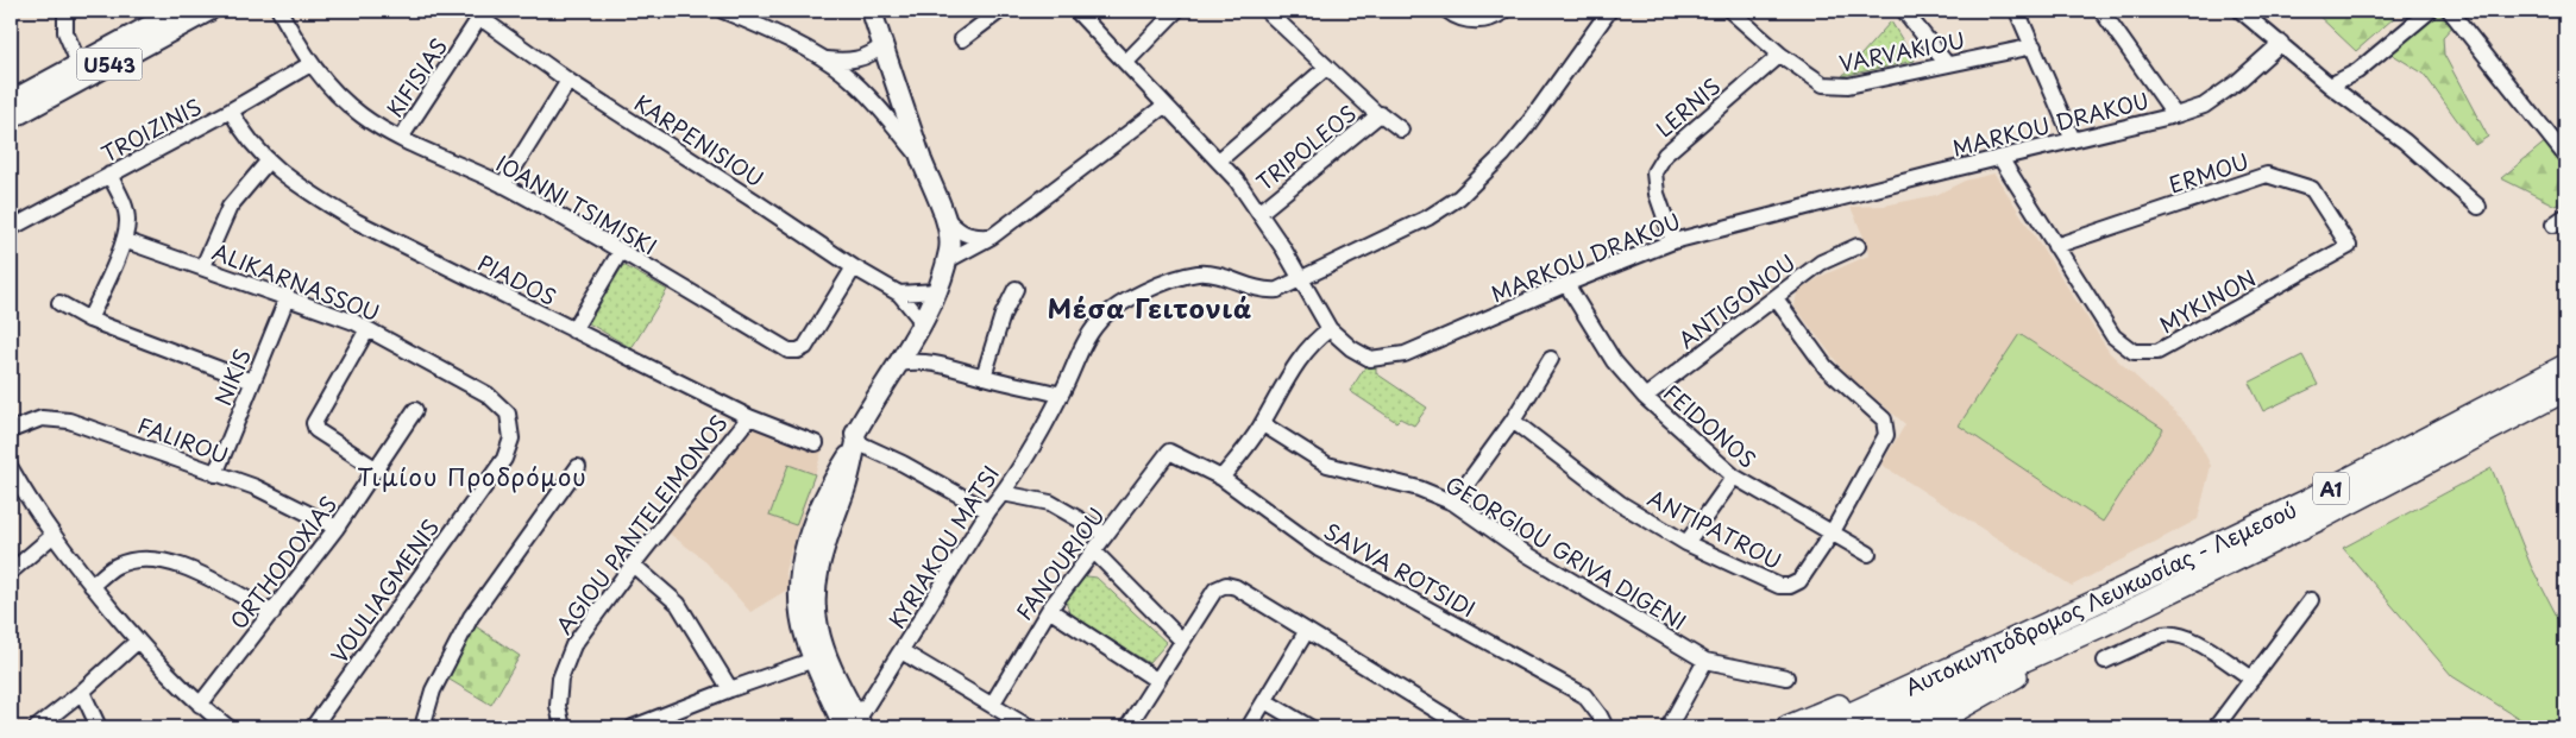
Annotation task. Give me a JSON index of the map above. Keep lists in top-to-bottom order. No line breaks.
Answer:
{"streets":{"highway":["A1","Αυτοκινητόδρομος Λευκωσίας - Λεμεσού"],"main road":["U543"],"street":["VARVAKIOU","KIFISIAS","LERNIS","MARKOU DRAKOU","TROIZINIS","KARPENISIOU","TRIPOLEOS","ERMOU","IOANNI TSIMISKI","PIADOS","ALIKARNASSOU","ANTIGONOU","MYKINON","NIKIS","FEIDONOS","FALIROU","AGIOU PANTELEIMONOS","ANTIPATROU","KYRIAKOU MATSI","GEORGIOU GRIVA DIGENI","ORTHODOXIAS","FANOURIOU","SAVVA ROTSIDI","VOULIAGMENIS"]},"crossings":[["VARVAKIOU","LERNIS"],["KIFISIAS","KARPENISIOU"],["KIFISIAS","IOANNI TSIMISKI"],["LERNIS","MARKOU DRAKOU"],["MARKOU DRAKOU","TRIPOLEOS"],["MARKOU DRAKOU","MYKINON"],["MARKOU DRAKOU","FEIDONOS"],["MARKOU DRAKOU","KYRIAKOU MATSI"],["TROIZINIS","IOANNI TSIMISKI"],["TROIZINIS","PIADOS"],["KARPENISIOU","IOANNI TSIMISKI"],["ERMOU","MYKINON"],["PIADOS","AGIOU PANTELEIMONOS"],["ALIKARNASSOU","NIKIS"],["ALIKARNASSOU","VOULIAGMENIS"],["ANTIGONOU","FEIDONOS"],["NIKIS","FALIROU"],["FEIDONOS","ANTIPATROU"],["FALIROU","ORTHODOXIAS"],["FANOURIOU","SAVVA ROTSIDI"]],"districts":["Μέσα Γειτονιά","Τιμίου Προδρόμου"]}
